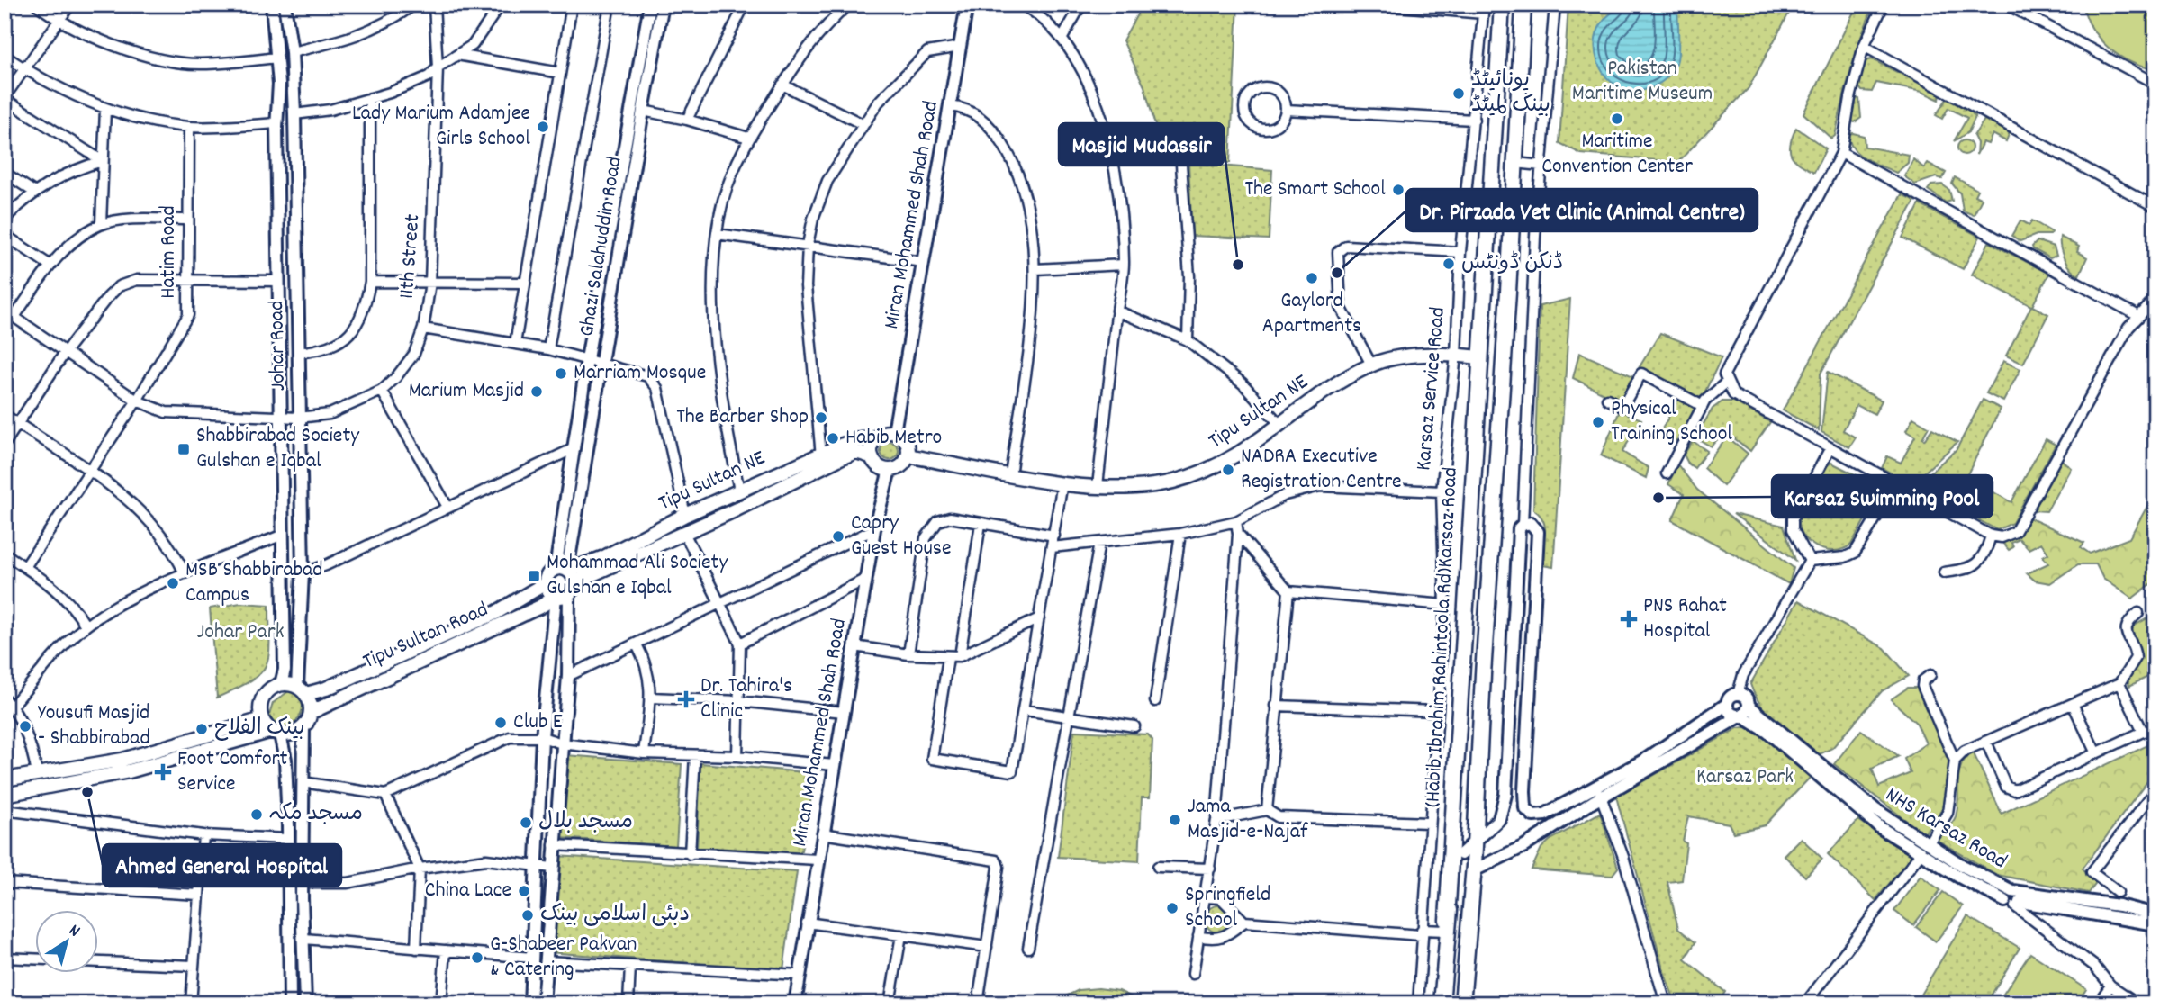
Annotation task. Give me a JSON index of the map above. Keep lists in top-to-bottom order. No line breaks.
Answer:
{"streets":{"highway":["(Habib Ibrahim Rahintoola Rd)Karsaz Road"],"main road":["Tipu Sultan NE","Tipu Sultan Road"],"street":["Miran Mohammed Shah Road","Ghazi Salahuddin Road","Hatim Road","11th Street","Johar Road","Karsaz Service Road","NHS Karsaz Road"]},"crossings":[["Miran Mohammed Shah Road","Tipu Sultan NE"],["Ghazi Salahuddin Road","Tipu Sultan NE"],["Ghazi Salahuddin Road","Tipu Sultan Road"],["Hatim Road","11th Street"],["11th Street","Johar Road"],["Johar Road","Tipu Sultan Road"],["Karsaz Service Road","Tipu Sultan NE"],["Tipu Sultan NE","Tipu Sultan Road"],["Tipu Sultan NE","(Habib Ibrahim Rahintoola Rd)Karsaz Road"]],"parks":["Pakistan Maritime Museum","Johar Park","Karsaz Park"],"places":{"other":["یونائیٹڈ بینک لمیٹڈ","Maritime Convention Center","Lady Marium Adamjee Girls School","The Smart School","ڈنکن ڈونٹس","Masjid Mudassir","Dr. Pirzada Vet Clinic (Animal Centre)","Gaylord Apartments","Marriam Mosque","Marium Masjid","The Barber Shop","Physical Training School","Habib Metro","NADRA Executive Registration Centre","Karsaz Swimming Pool","Capry Guest House","MSB Shabbirabad Campus","Club E","Yousufi Masjid - Shabbirabad","بینک الفلاح","Ahmed General Hospital","مسجد مکہ","Jama Masjid-e-Najaf","مسجد بلال","China Lace","Springfield School","دبئی اسلامی بینک","G-Shabeer Pakvan & Catering"],"transit":["Shabbirabad Society Gulshan e Iqbal","Mohammad Ali Society Gulshan e Iqbal"],"health":["PNS Rahat Hospital","Dr. Tahira's Clinic","Foot Comfort Service"]},"north":"top right"}
